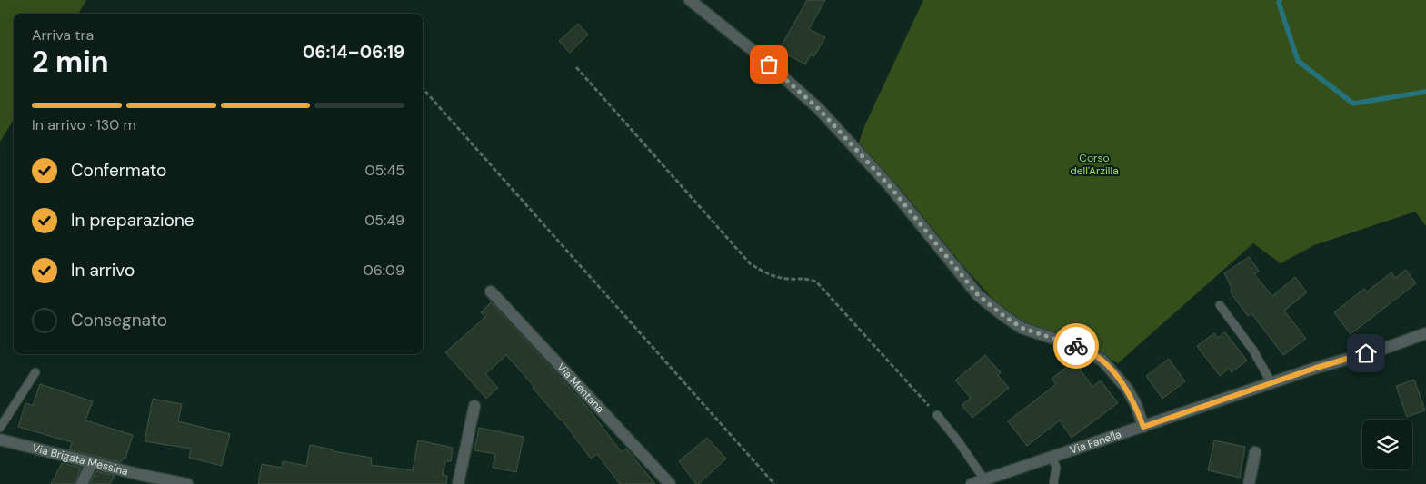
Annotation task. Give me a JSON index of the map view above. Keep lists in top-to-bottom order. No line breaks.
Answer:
{"streets":{"street":["Via Mentana","Via Fanella","Via Brigata Messina"]},"parks":["Corso dell'Arzilla"],"page":{"heading":["2 min","Arriva tra","06:14–06:19"],"bar":"In arrivo · 130 m","list":[["Confermato","05:45"],["In preparazione","05:49"],["In arrivo","06:09"],"Consegnato"]}}
